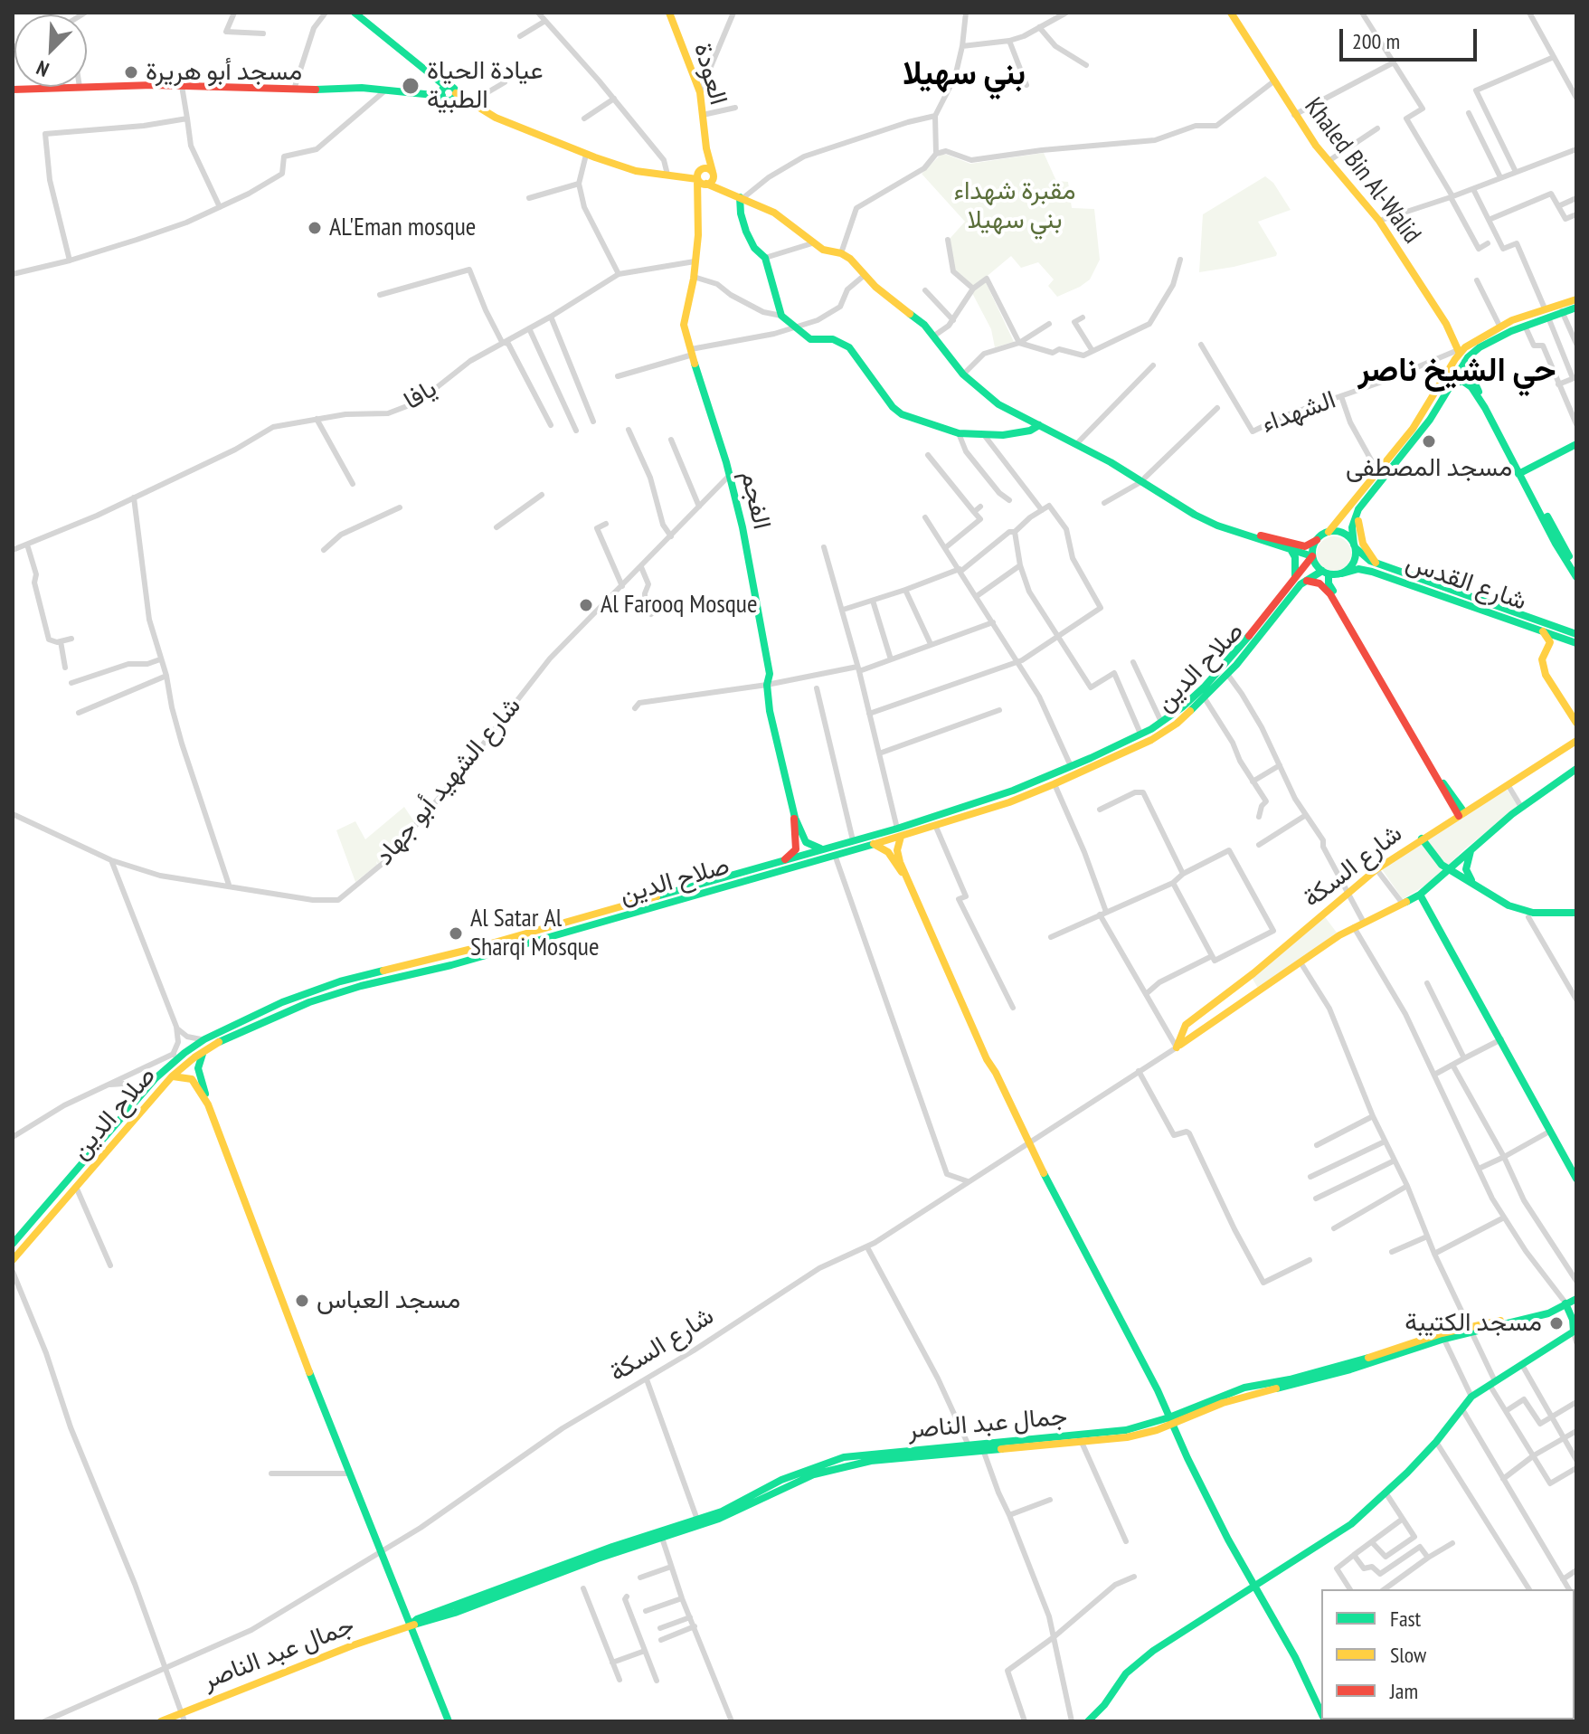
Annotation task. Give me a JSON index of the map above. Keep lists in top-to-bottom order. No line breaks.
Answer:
{"streets":{"main road":["العودة","Khaled Bin Al-Walid","الفجم","شارع القدس","صلاح الدين","شارع السكة","جمال عبد الناصر"],"street":["يافا","الشهداء","شارع الشهيد أبو جهاد"]},"crossings":[["العودة","الفجم"],["Khaled Bin Al-Walid","الشهداء"],["يافا","الفجم"],["الفجم","شارع الشهيد أبو جهاد"],["شارع القدس","صلاح الدين"]],"districts":["بني سهيلا","حي الشيخ ناصر"],"parks":["مقبرة شهداء بني سهيلا"],"places":["مسجد أبو هريرة","عيادة الحياة الطبية","AL'Eman mosque","مسجد المصطفى","Al Farooq Mosque","Al Satar Al Sharqi Mosque","مسجد العباس","مسجد الكتيبة"],"legend":["Fast","Slow","Jam"],"scale_bar":"200 m","north":"bottom left"}
